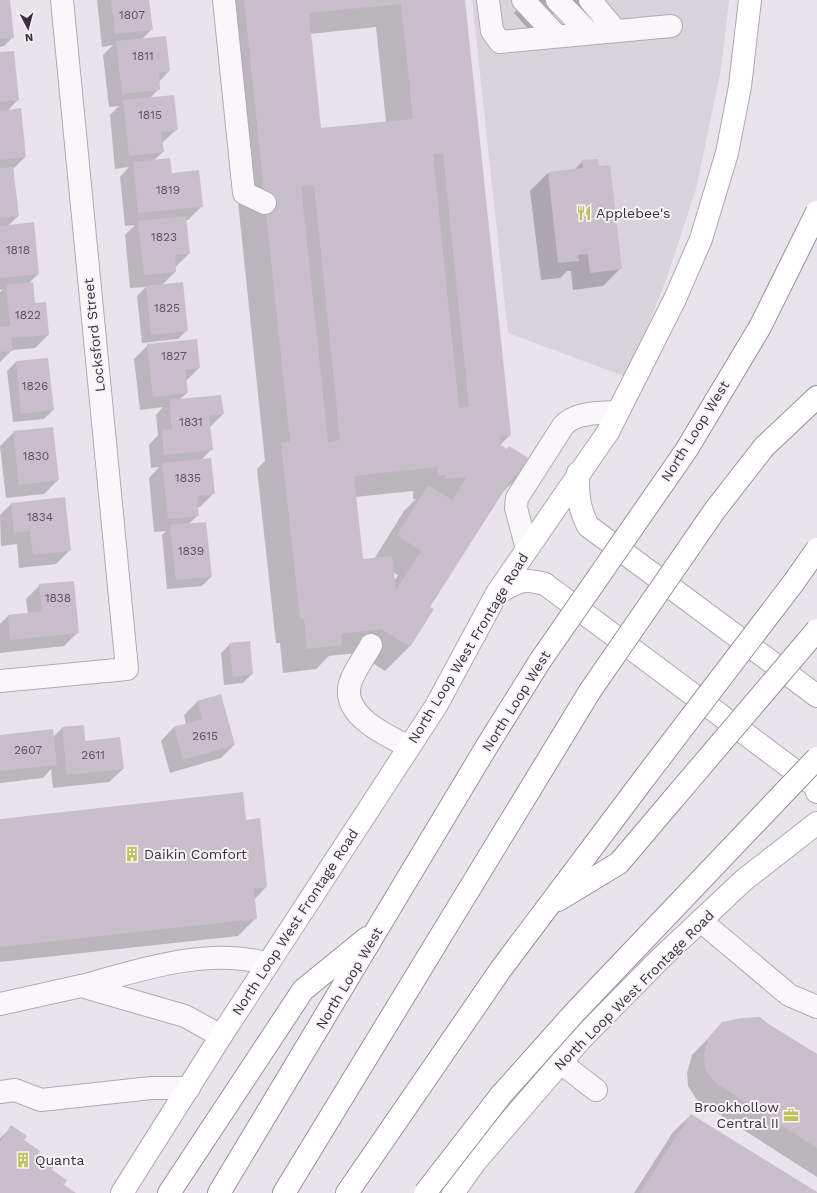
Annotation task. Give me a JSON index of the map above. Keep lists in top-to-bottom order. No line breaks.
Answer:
{"streets":{"main road":["North Loop West","North Loop West Frontage Road"],"street":["Locksford Street"]},"places":{"restaurant":["Applebee's"],"building":["Daikin Comfort","Quanta"],"office":["Brookhollow Central II"]},"house_numbers":["1807","1811","1815","1819","1823","1818","1825","1822","1827","1826","1831","1830","1835","1834","1839","1838","2615","2607","2611"],"north":"bottom"}
